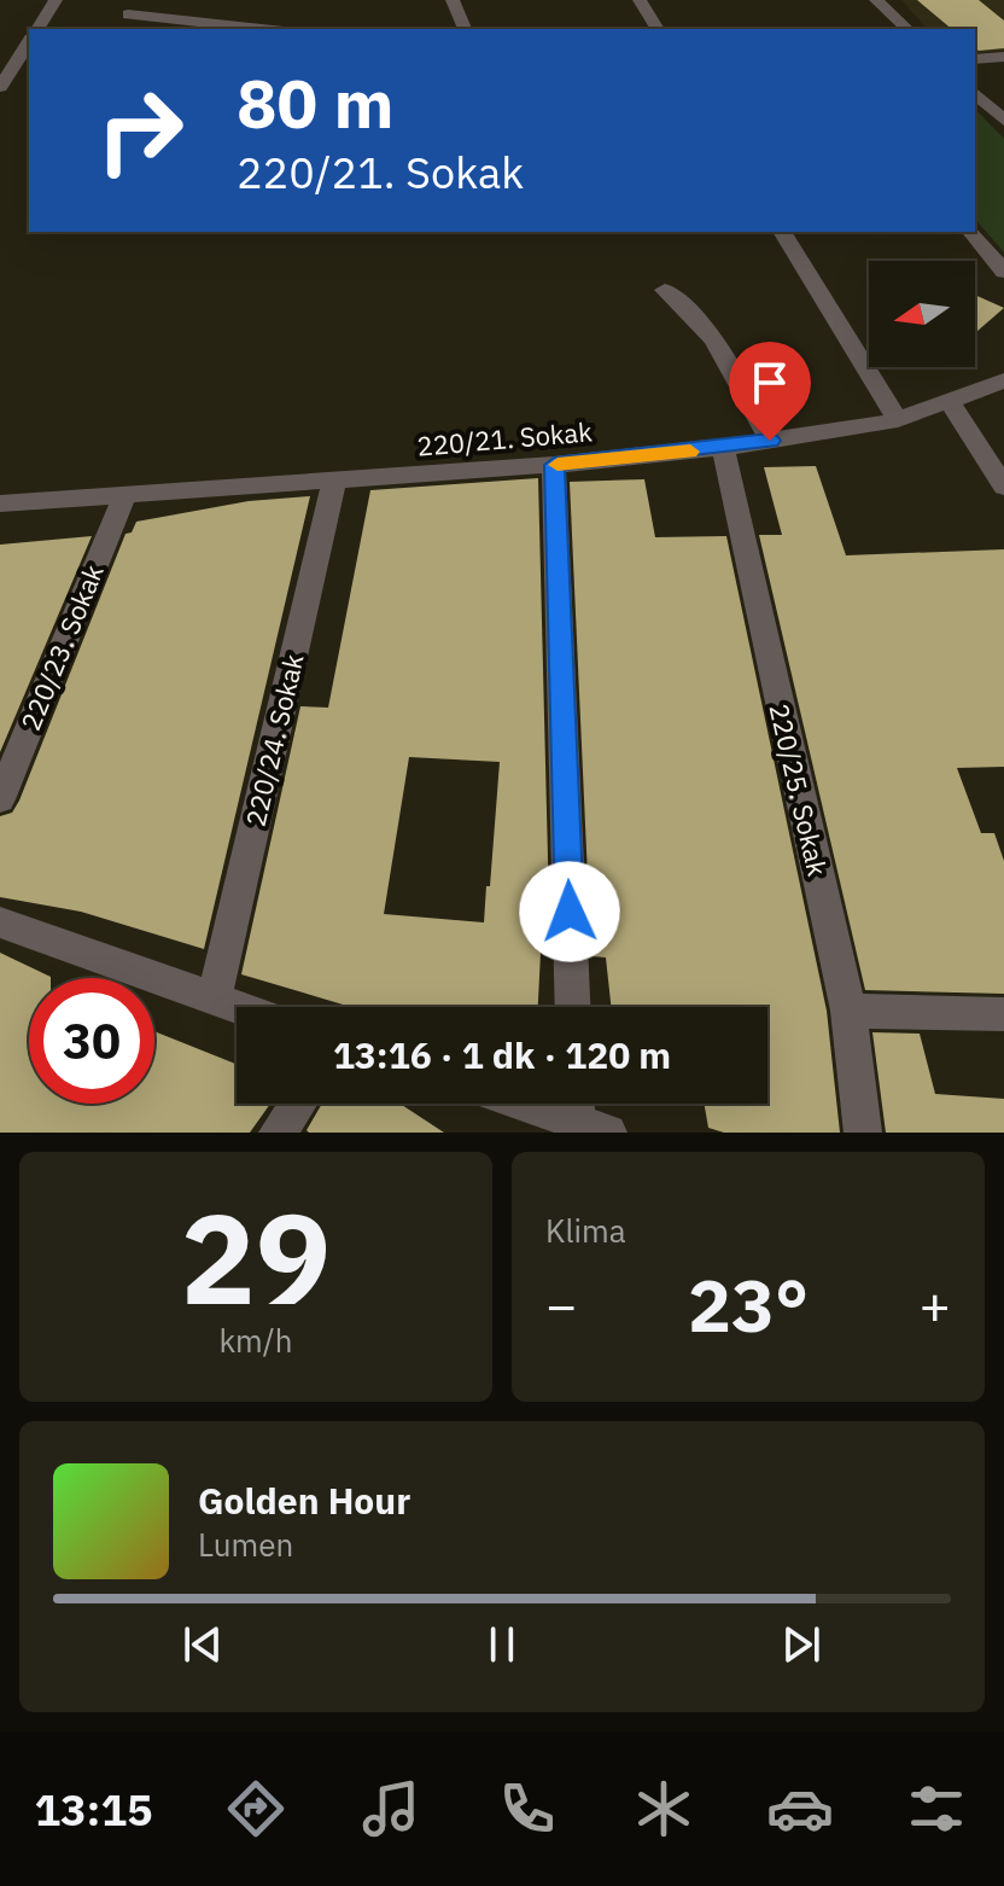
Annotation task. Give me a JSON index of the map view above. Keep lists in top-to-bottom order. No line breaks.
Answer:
{"streets":{"street":["220/21. Sokak","220/23. Sokak","220/24. Sokak","220/25. Sokak"]},"crossings":[["220/21. Sokak","220/23. Sokak"],["220/21. Sokak","220/24. Sokak"],["220/21. Sokak","220/25. Sokak"]],"north":"left","page":{"turn":["80 m","220/21. Sokak"],"limit":"30","trip":"13:16 · 1 dk · 120 m","tile":[["29","km/h"],"Klima"],"heat":["−","23°","+"],"song":["Golden Hour","Lumen"],"tabs":"13:15"}}
